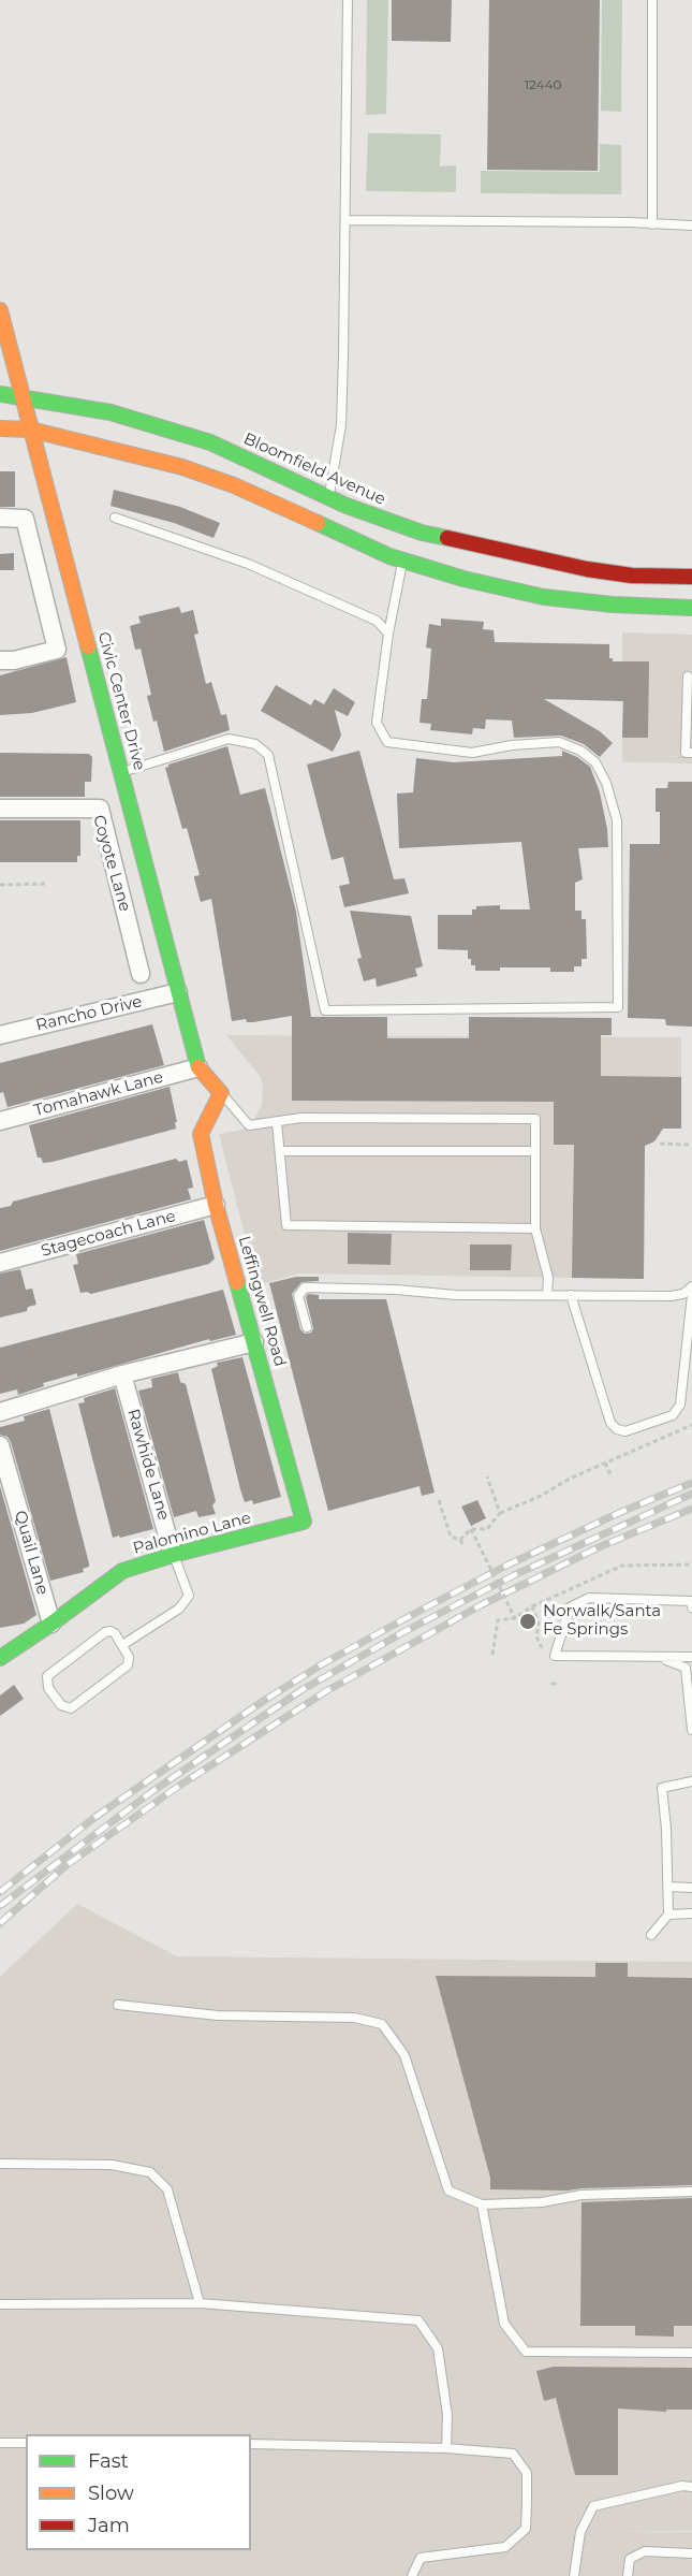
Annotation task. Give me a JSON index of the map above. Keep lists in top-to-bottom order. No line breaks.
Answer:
{"streets":{"street":["Bloomfield Avenue","Civic Center Drive","Coyote Lane","Rancho Drive","Tomahawk Lane","Stagecoach Lane","Leffingwell Road","Rawhide Lane","Palomino Lane","Quail Lane"]},"crossings":[["Bloomfield Avenue","Civic Center Drive"],["Civic Center Drive","Rancho Drive"],["Civic Center Drive","Tomahawk Lane"],["Civic Center Drive","Leffingwell Road"],["Stagecoach Lane","Leffingwell Road"],["Leffingwell Road","Palomino Lane"],["Rawhide Lane","Palomino Lane"],["Palomino Lane","Quail Lane"]],"places":["Norwalk/Santa Fe Springs"],"house_numbers":["12440"],"legend":["Fast","Slow","Jam"]}
